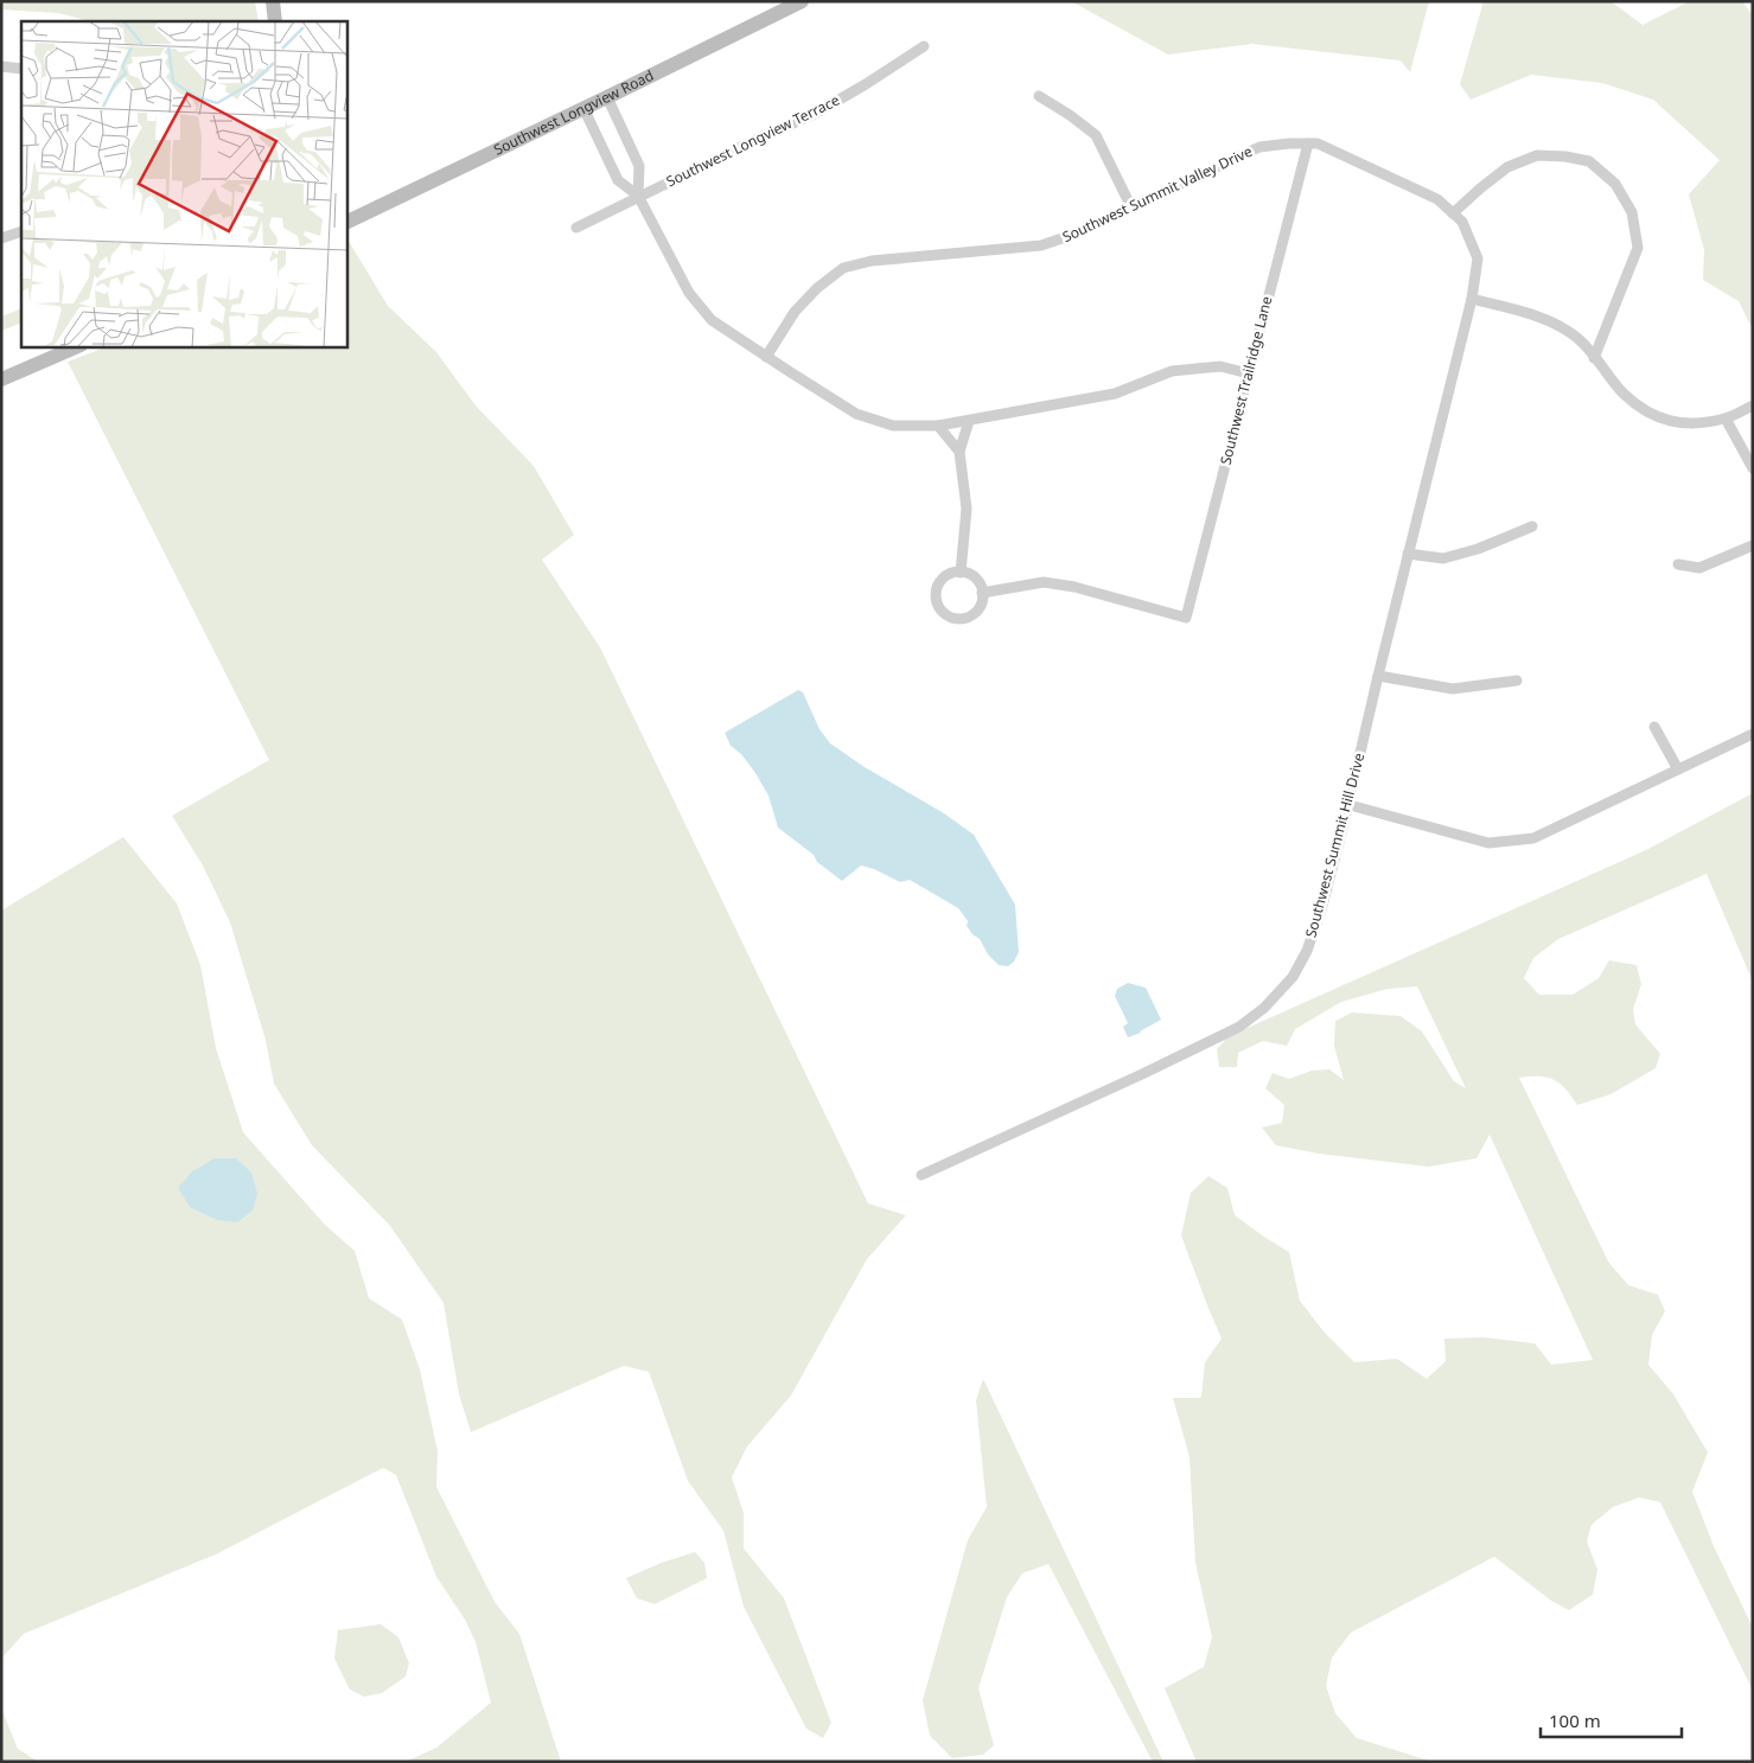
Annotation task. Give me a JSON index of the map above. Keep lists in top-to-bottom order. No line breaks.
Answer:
{"streets":{"street":["Southwest Longview Road","Southwest Longview Terrace","Southwest Summit Valley Drive","Southwest Trailridge Lane","Southwest Summit Hill Drive"]},"crossings":[["Southwest Summit Valley Drive","Southwest Trailridge Lane"],["Southwest Summit Valley Drive","Southwest Summit Hill Drive"],["Southwest Trailridge Lane","Southwest Summit Hill Drive"]],"scale_bar":"100 m"}
